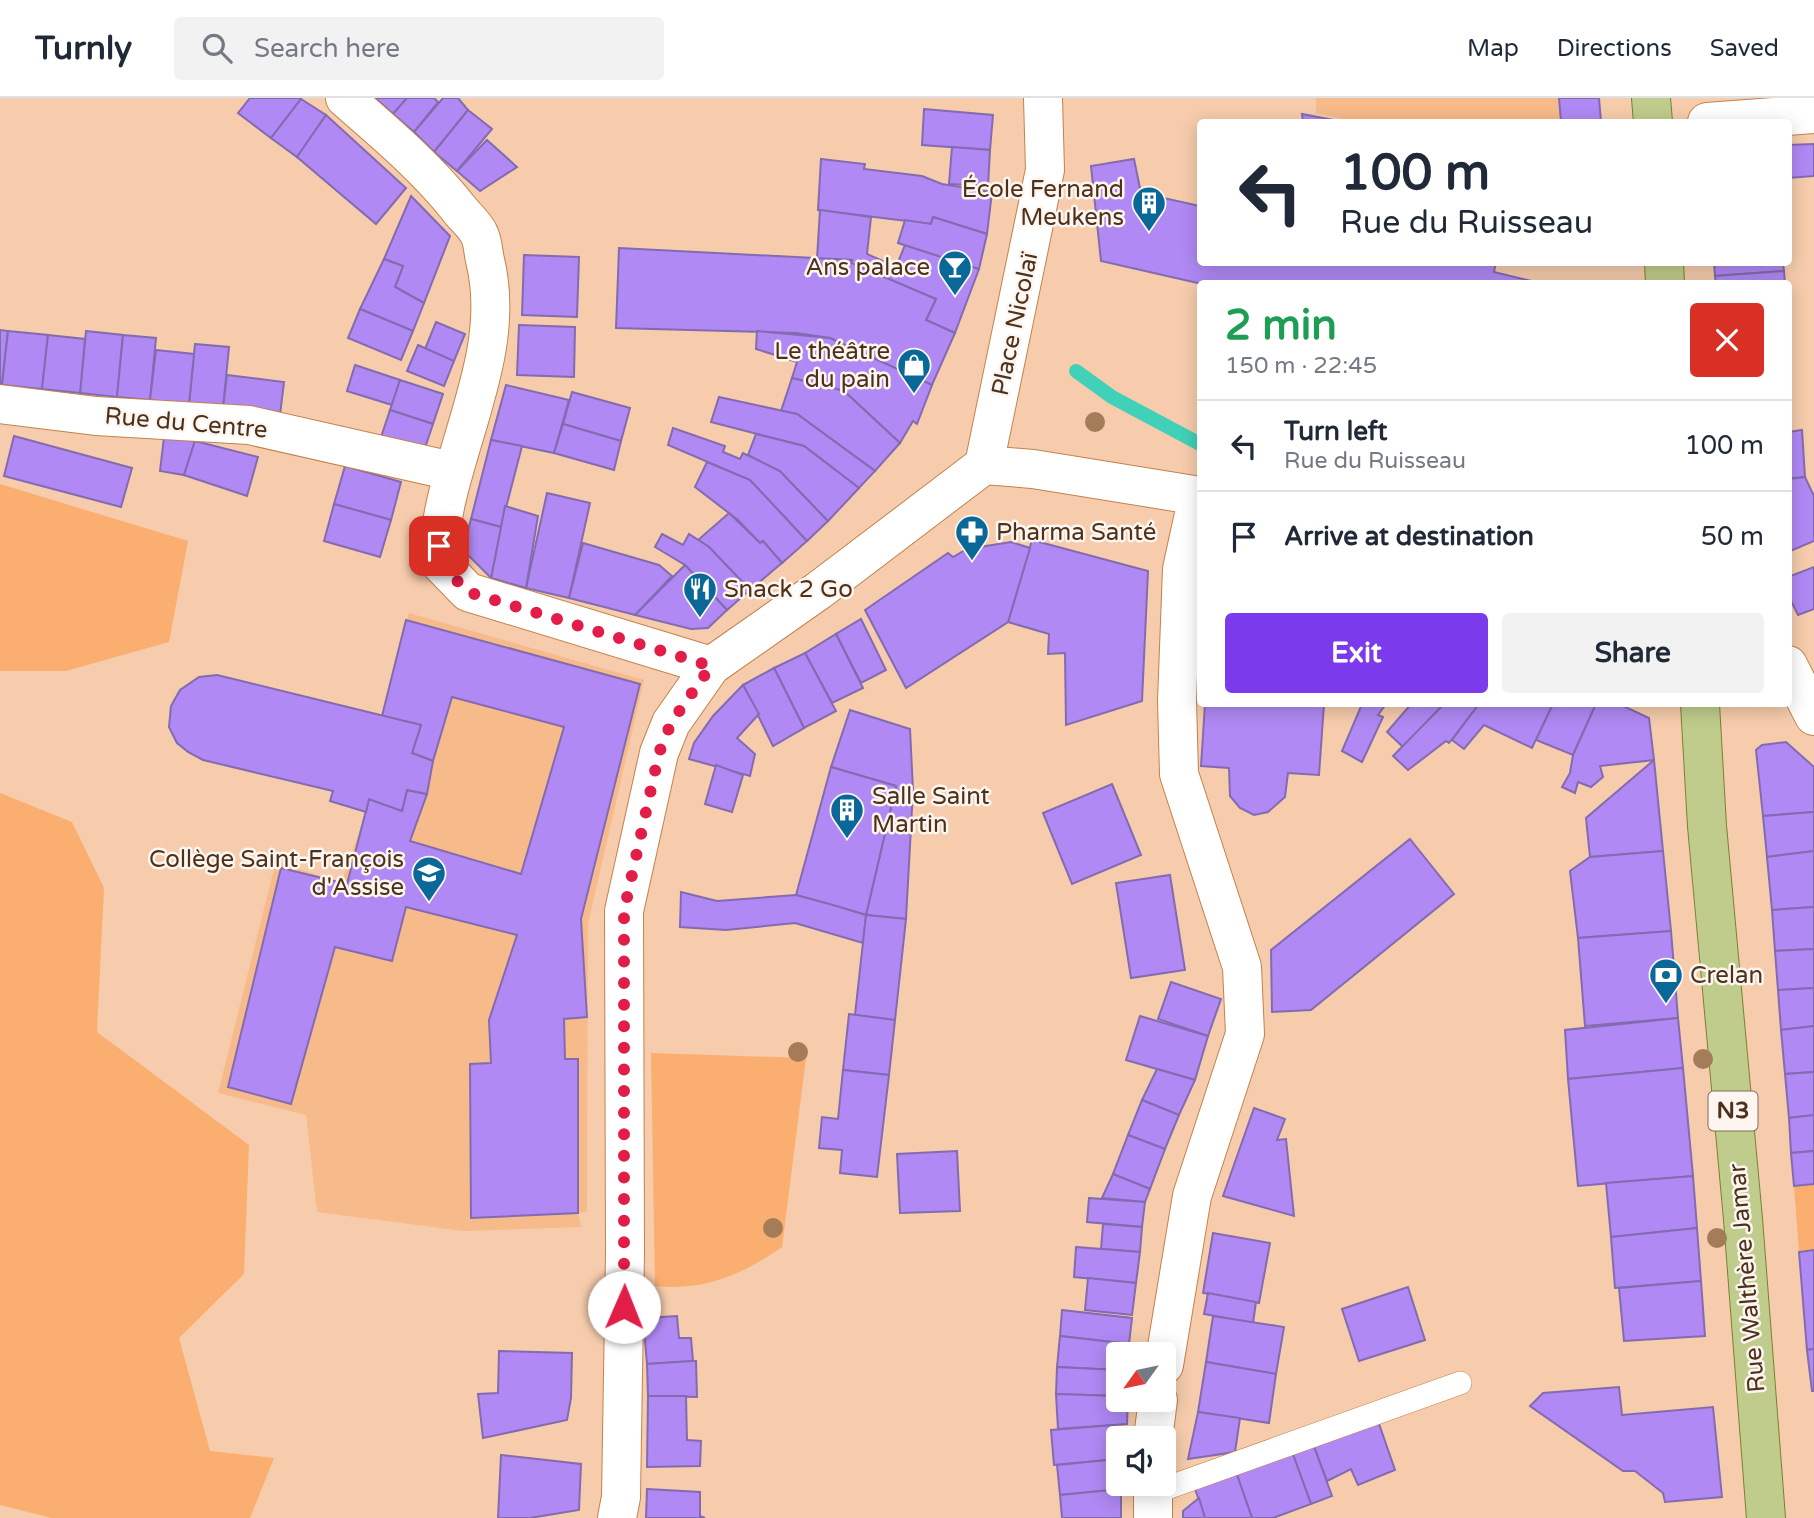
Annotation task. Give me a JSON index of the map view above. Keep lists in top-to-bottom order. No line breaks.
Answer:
{"streets":{"main road":["N3","Rue Walthère Jamar"],"street":["Place Nicolaï","Rue du Centre"]},"places":{"building":["École Fernand Meukens","Salle Saint Martin"],"bar":["Ans palace"],"shop":["Le théâtre du pain"],"pharmacy":["Pharma Santé"],"restaurant":["Snack 2 Go"],"school or university":["Collège Saint-François d'Assise"],"bank":["Crelan"]},"north":"bottom left","page":{"header":"Turnly","search":"Search here","nav":["Map","Directions","Saved"],"turn":["100 m","Rue du Ruisseau"],"heading":["2 min","150 m · 22:45"],"list":[{"name":"Turn left","note":"Rue du Ruisseau","value":"100 m"},{"name":"Arrive at destination","value":"50 m"}],"buttons":["Exit","Share"]}}
